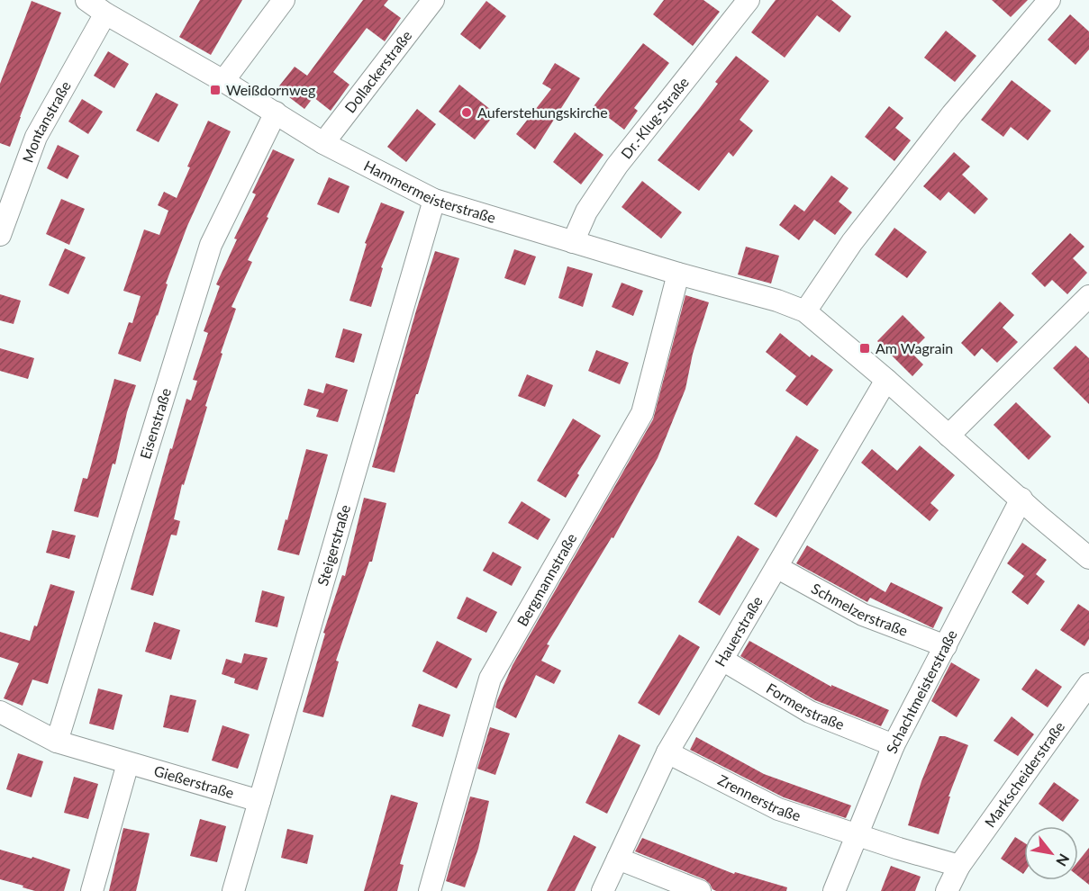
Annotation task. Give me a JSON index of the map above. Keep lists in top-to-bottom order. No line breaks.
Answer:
{"streets":{"street":["Dollackerstraße","Dr.-Klug-Straße","Montanstraße","Hammermeisterstraße","Eisenstraße","Steigerstraße","Bergmannstraße","Schmelzerstraße","Hauerstraße","Schachtmeisterstraße","Formerstraße","Markscheiderstraße","Gießerstraße","Zrennerstraße"]},"crossings":[["Dollackerstraße","Hammermeisterstraße"],["Dr.-Klug-Straße","Hammermeisterstraße"],["Montanstraße","Hammermeisterstraße"],["Hammermeisterstraße","Eisenstraße"],["Hammermeisterstraße","Steigerstraße"],["Hammermeisterstraße","Bergmannstraße"],["Eisenstraße","Gießerstraße"],["Steigerstraße","Gießerstraße"],["Schmelzerstraße","Hauerstraße"],["Schmelzerstraße","Schachtmeisterstraße"],["Hauerstraße","Formerstraße"],["Hauerstraße","Zrennerstraße"],["Schachtmeisterstraße","Formerstraße"],["Schachtmeisterstraße","Zrennerstraße"]],"places":{"transit":["Weißdornweg","Am Wagrain"],"other":["Auferstehungskirche"]},"north":"bottom right"}
